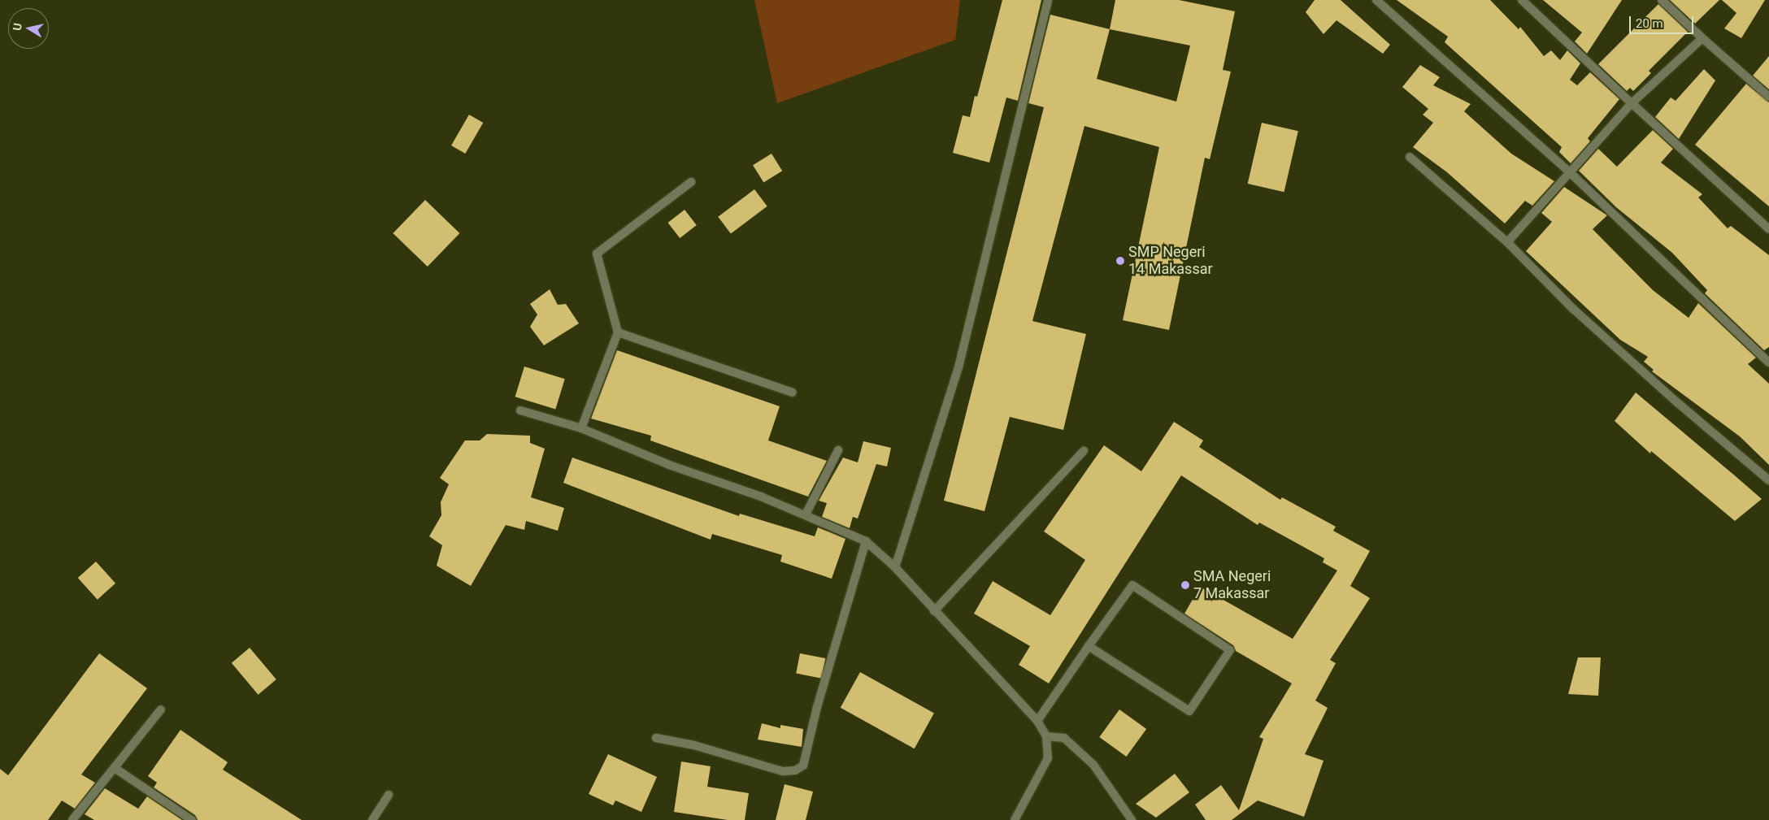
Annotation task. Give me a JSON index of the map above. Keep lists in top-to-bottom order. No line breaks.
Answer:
{"places":["SMP Negeri 14 Makassar","SMA Negeri 7 Makassar"],"scale_bar":"20 m","north":"left"}
